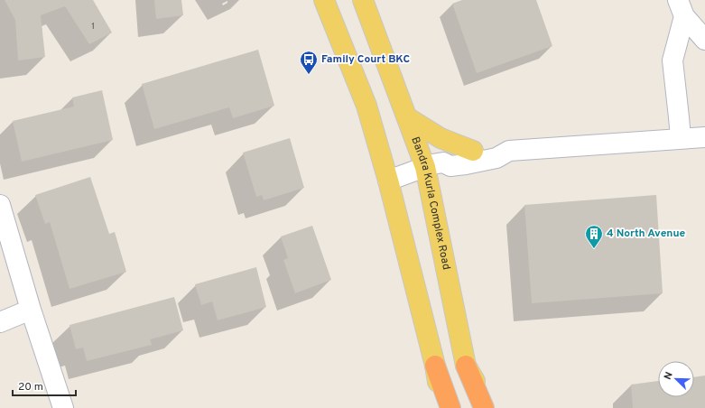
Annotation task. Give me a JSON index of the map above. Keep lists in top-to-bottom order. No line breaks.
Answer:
{"streets":{"main road":["Bandra Kurla Complex Road"]},"places":{"bus stop":["Family Court BKC"],"building":["4 North Avenue"]},"house_numbers":["1"],"scale_bar":"20 m","north":"top left"}
